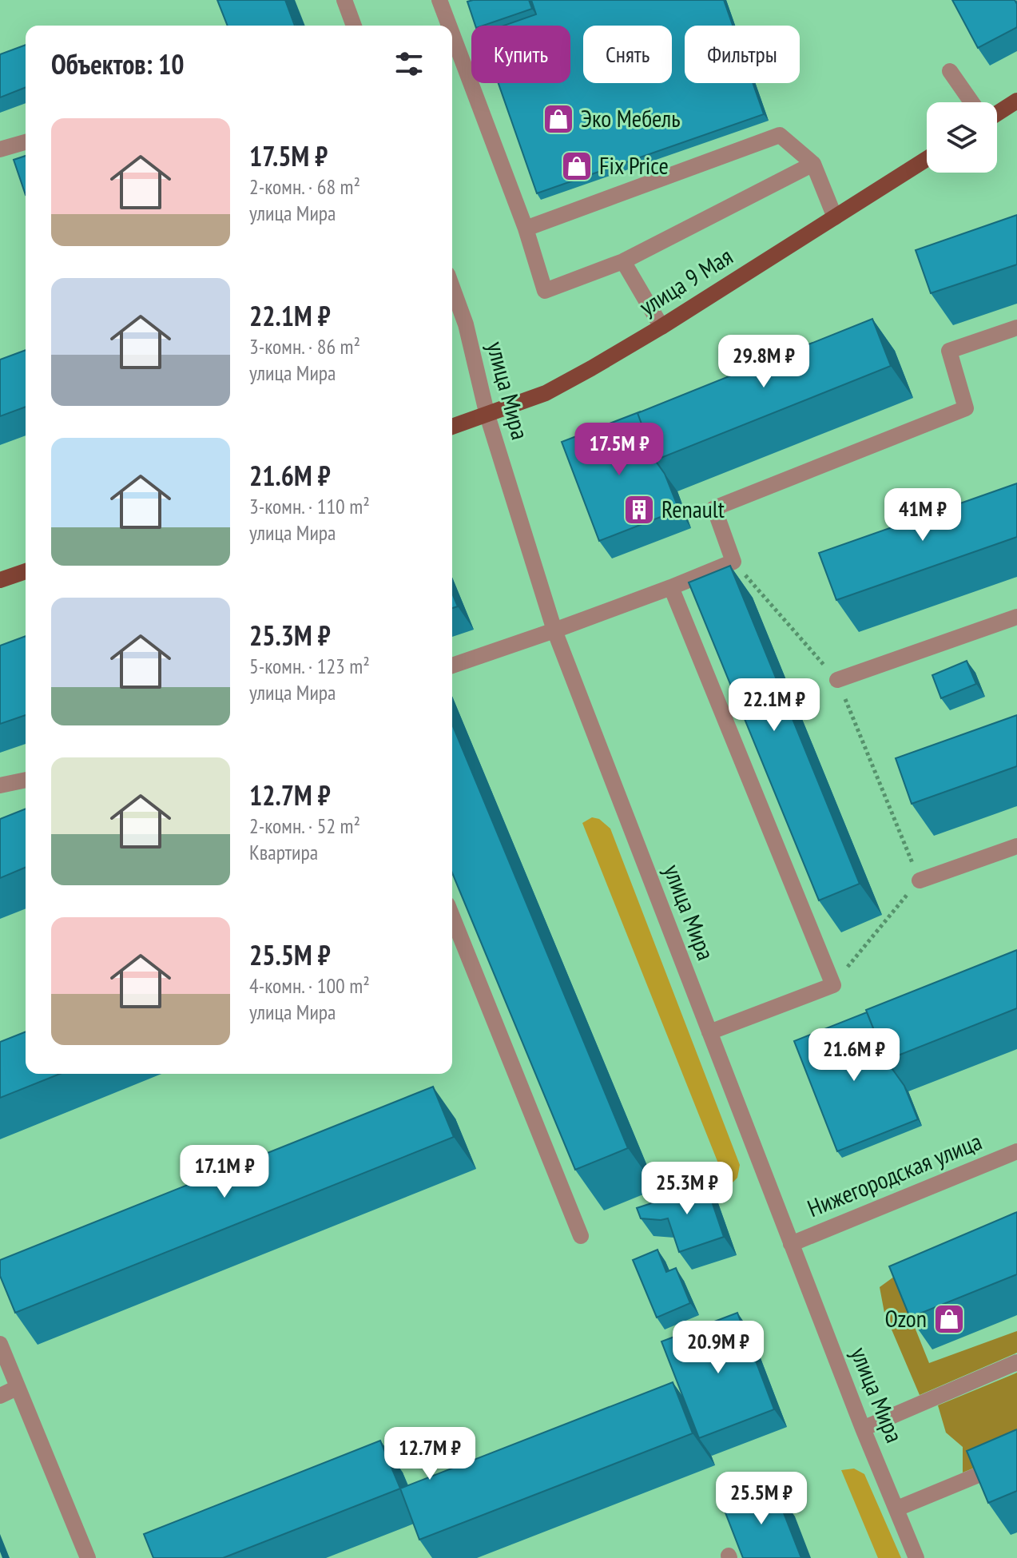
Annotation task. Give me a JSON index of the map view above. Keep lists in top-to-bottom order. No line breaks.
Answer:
{"streets":{"main road":["улица 9 Мая"],"street":["улица Мира","Нижегородская улица"]},"crossings":[["улица 9 Мая","улица Мира"],["улица Мира","Нижегородская улица"]],"places":{"shop":["Эко Мебель","Fix Price","Ozon"],"building":["Renault"]},"page":{"chip":["Купить","Снять","Фильтры"],"heading":"Объектов: 10","list":[{"name":"17.5M ₽","note":"2-комн. · 68 m² · улица Мира"},{"name":"22.1M ₽","note":"3-комн. · 86 m² · улица Мира"},{"name":"21.6M ₽","note":"3-комн. · 110 m² · улица Мира"},{"name":"25.3M ₽","note":"5-комн. · 123 m² · улица Мира"},{"name":"12.7M ₽","note":"2-комн. · 52 m² · Квартира"},{"name":"25.5M ₽","note":"4-комн. · 100 m² · улица Мира"}],"price":["29.8M ₽","17.5M ₽","41M ₽","22.1M ₽","21.6M ₽","17.1M ₽","25.3M ₽","20.9M ₽","12.7M ₽","25.5M ₽"]}}
